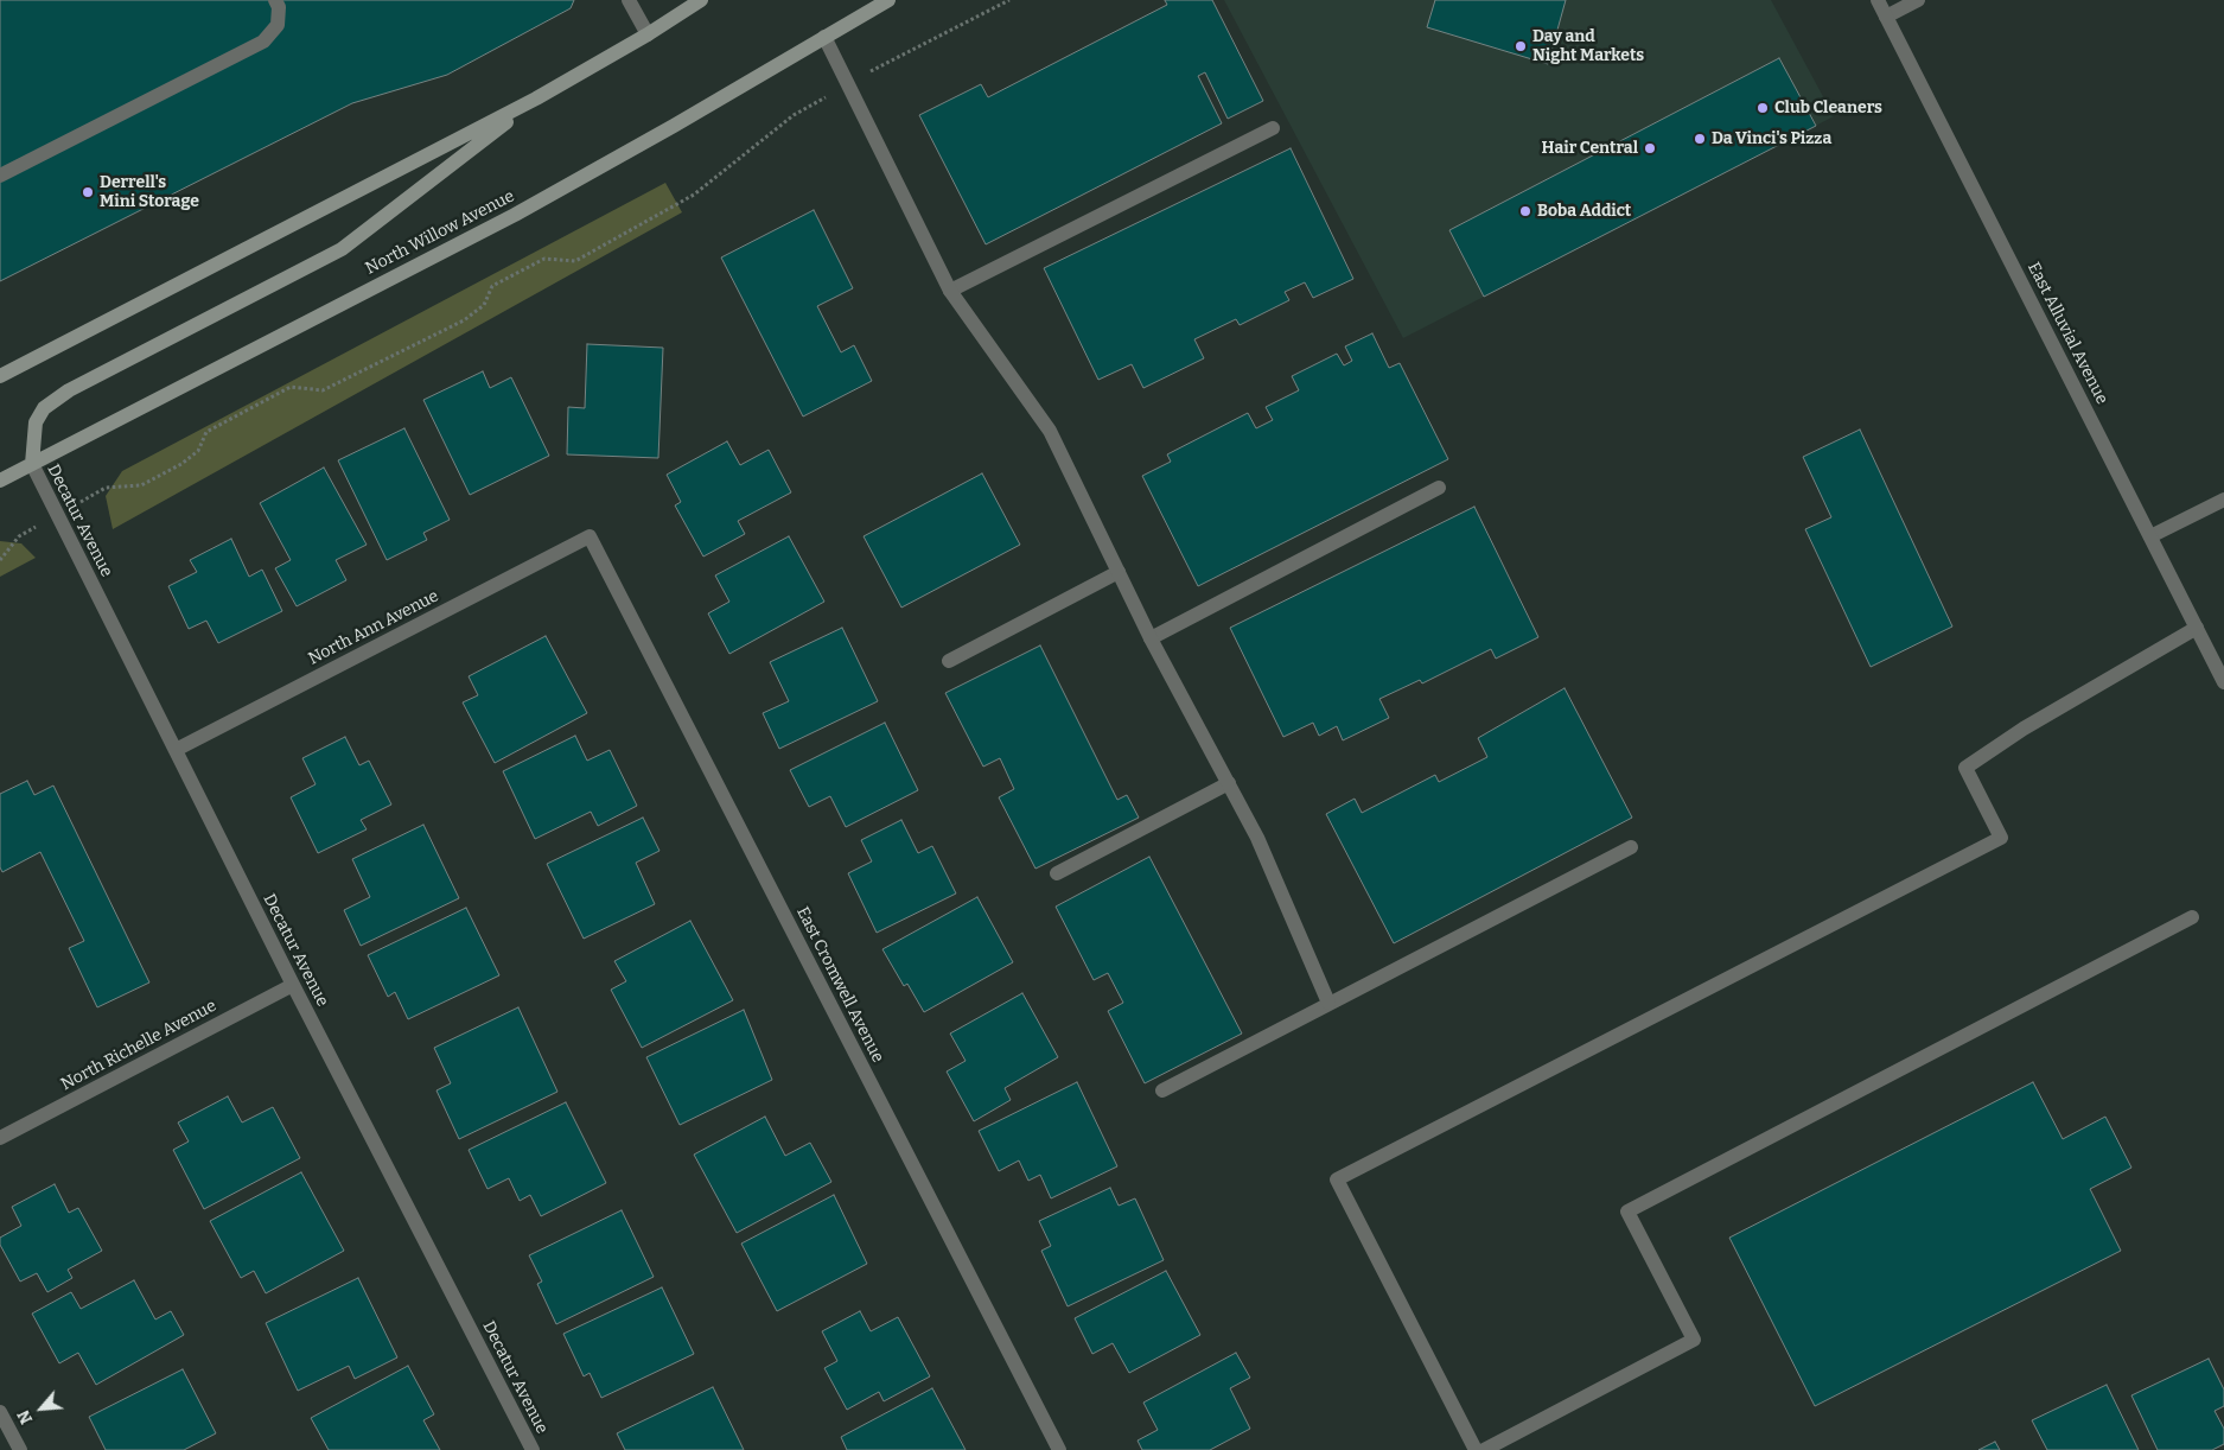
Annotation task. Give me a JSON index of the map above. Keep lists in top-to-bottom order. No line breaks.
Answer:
{"streets":{"main road":["North Willow Avenue"],"street":["East Alluvial Avenue","Decatur Avenue","North Ann Avenue","East Cromwell Avenue","North Richelle Avenue"]},"crossings":[["North Willow Avenue","Decatur Avenue"],["Decatur Avenue","North Ann Avenue"],["Decatur Avenue","North Richelle Avenue"],["North Ann Avenue","East Cromwell Avenue"]],"places":["Day and Night Markets","Club Cleaners","Da Vinci's Pizza","Hair Central","Derrell's Mini Storage","Boba Addict"],"north":"bottom left"}
